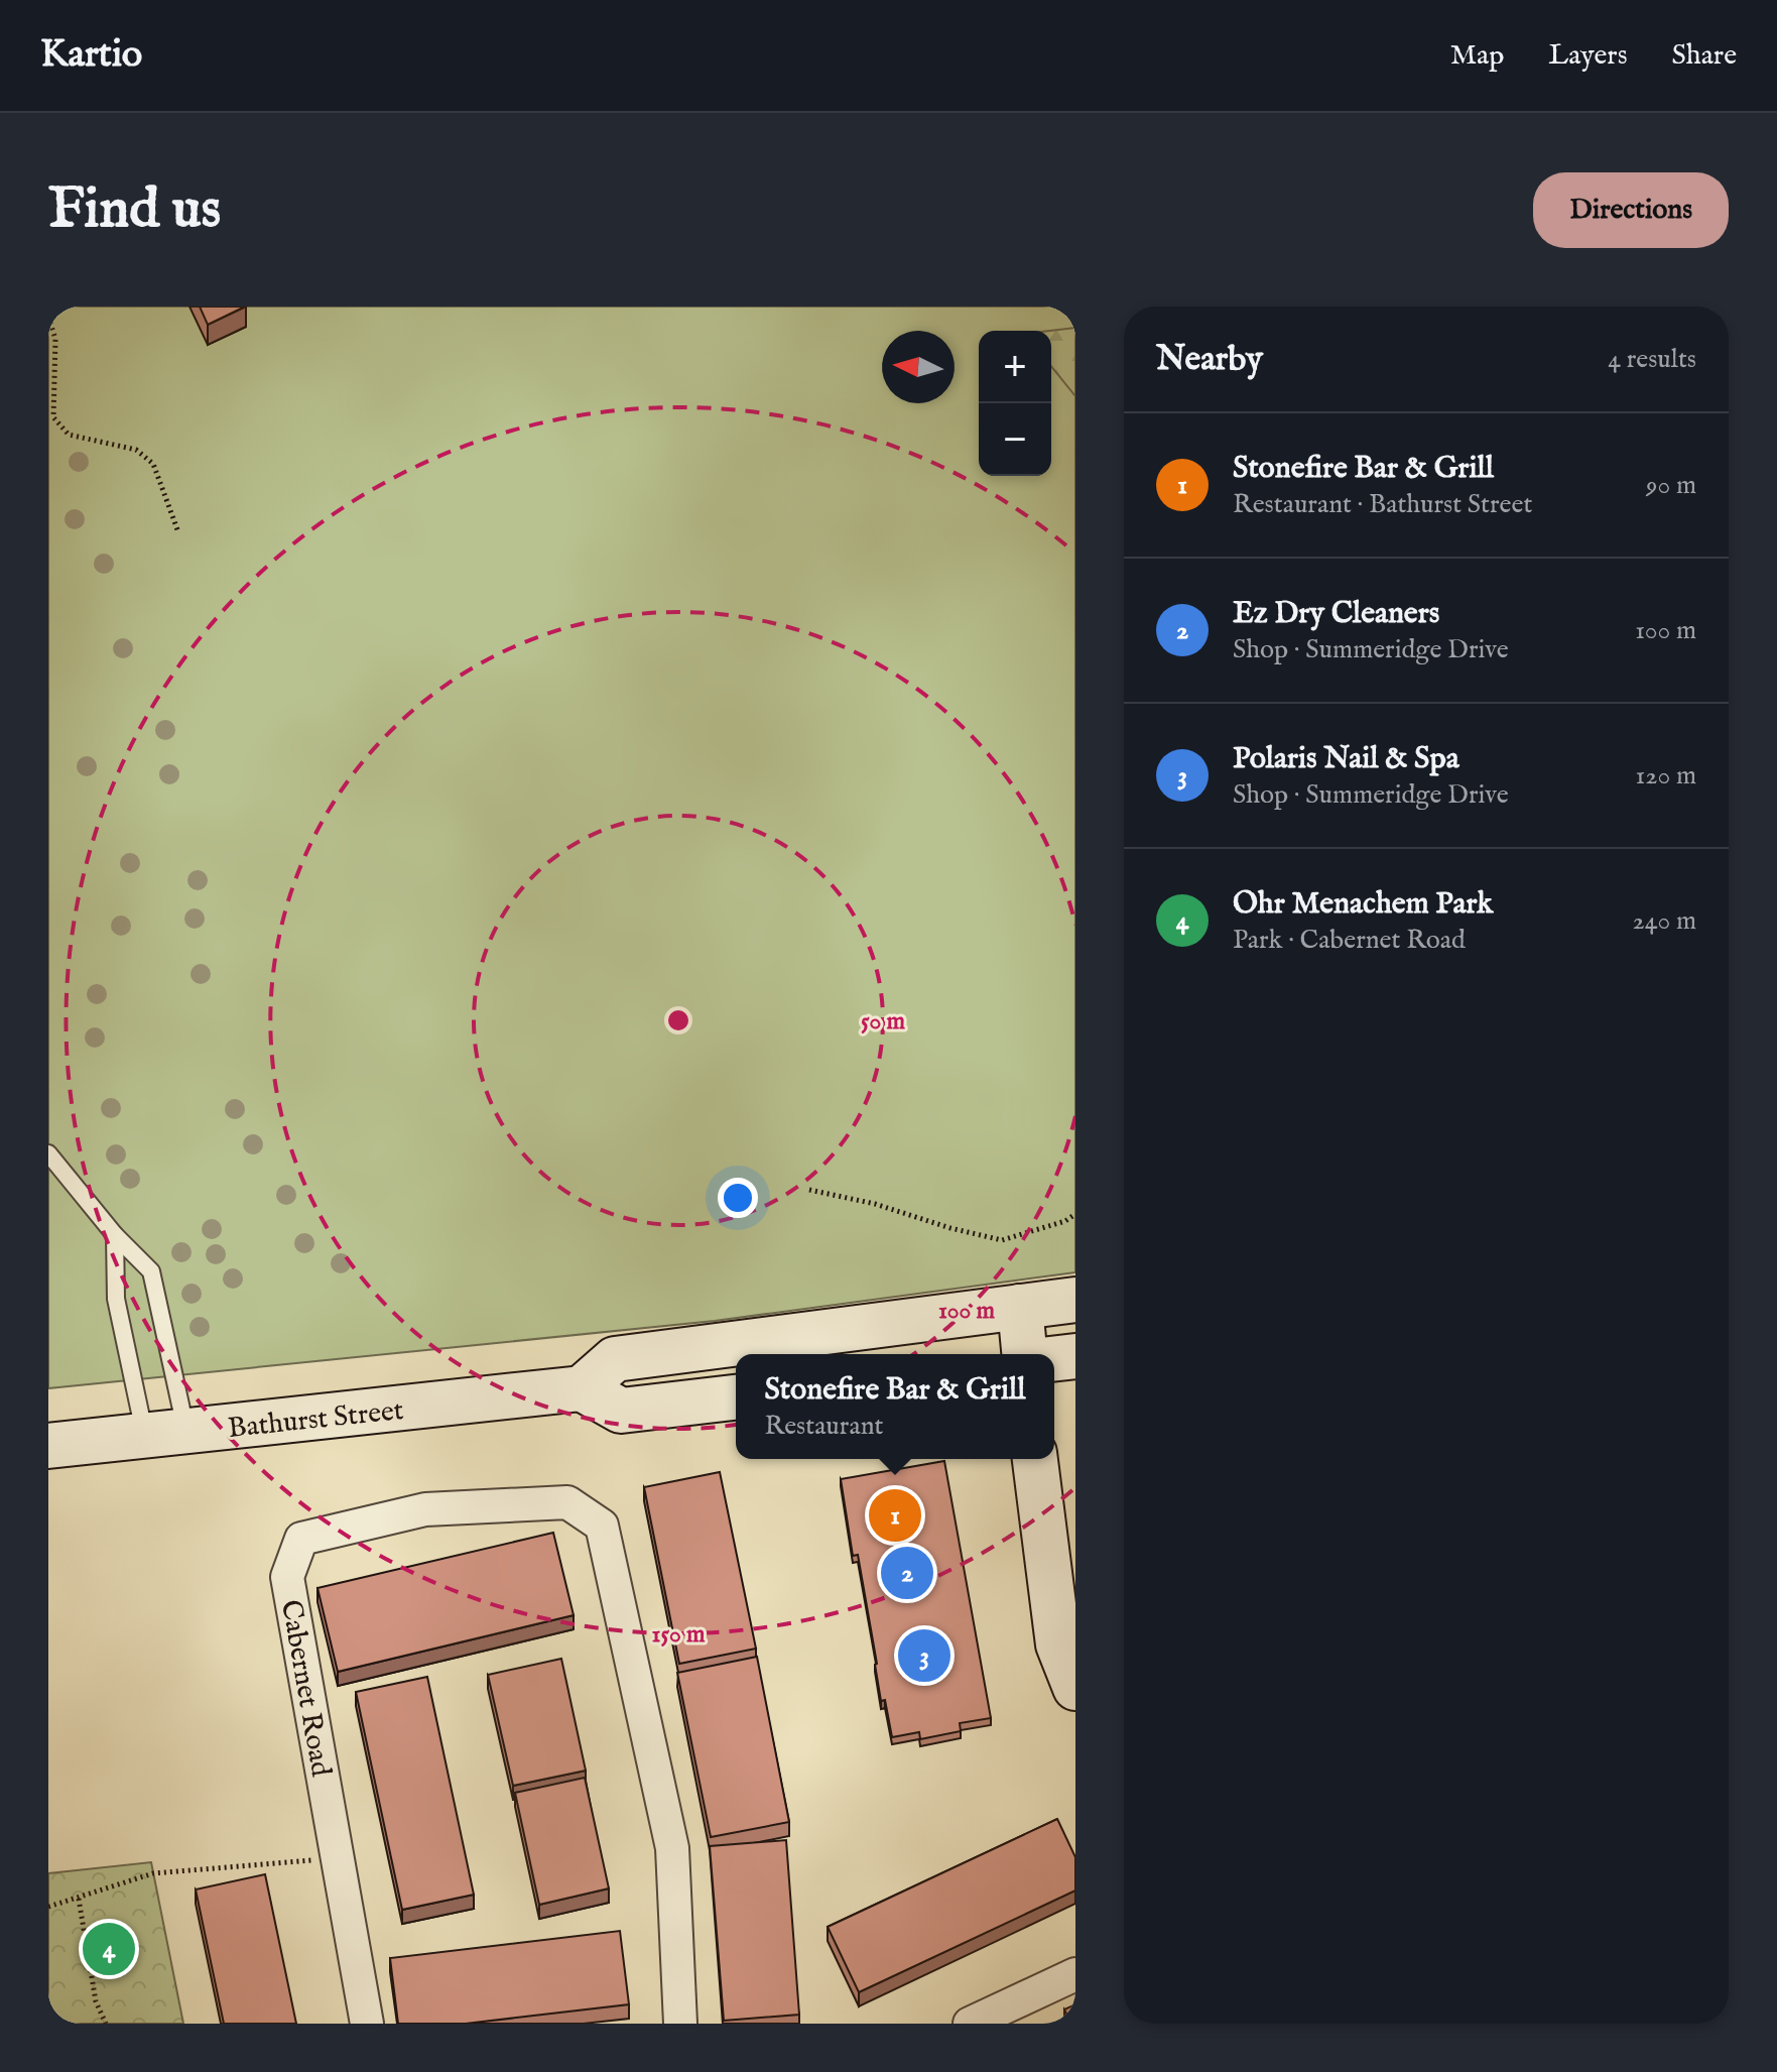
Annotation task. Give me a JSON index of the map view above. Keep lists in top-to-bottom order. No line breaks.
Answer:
{"streets":{"main road":["Bathurst Street"],"street":["Cabernet Road"]},"north":"left","page":{"header":"Kartio","nav":["Map","Layers","Share"],"buttons":"Directions","title":"Find us","heading":["Nearby","4 results"],"map_buttons":["+","−"],"list":[{"mark":"1","name":"Stonefire Bar & Grill","note":"Restaurant · Bathurst Street","value":"90 m"},{"mark":"2","name":"Ez Dry Cleaners","note":"Shop · Summeridge Drive","value":"100 m"},{"mark":"3","name":"Polaris Nail & Spa","note":"Shop · Summeridge Drive","value":"120 m"},{"mark":"4","name":"Ohr Menachem Park","note":"Park · Cabernet Road","value":"240 m"}],"popup":["Stonefire Bar & Grill","Restaurant"],"pins":["1","2","3","4"]},"rings":["50 m","100 m","150 m"]}
